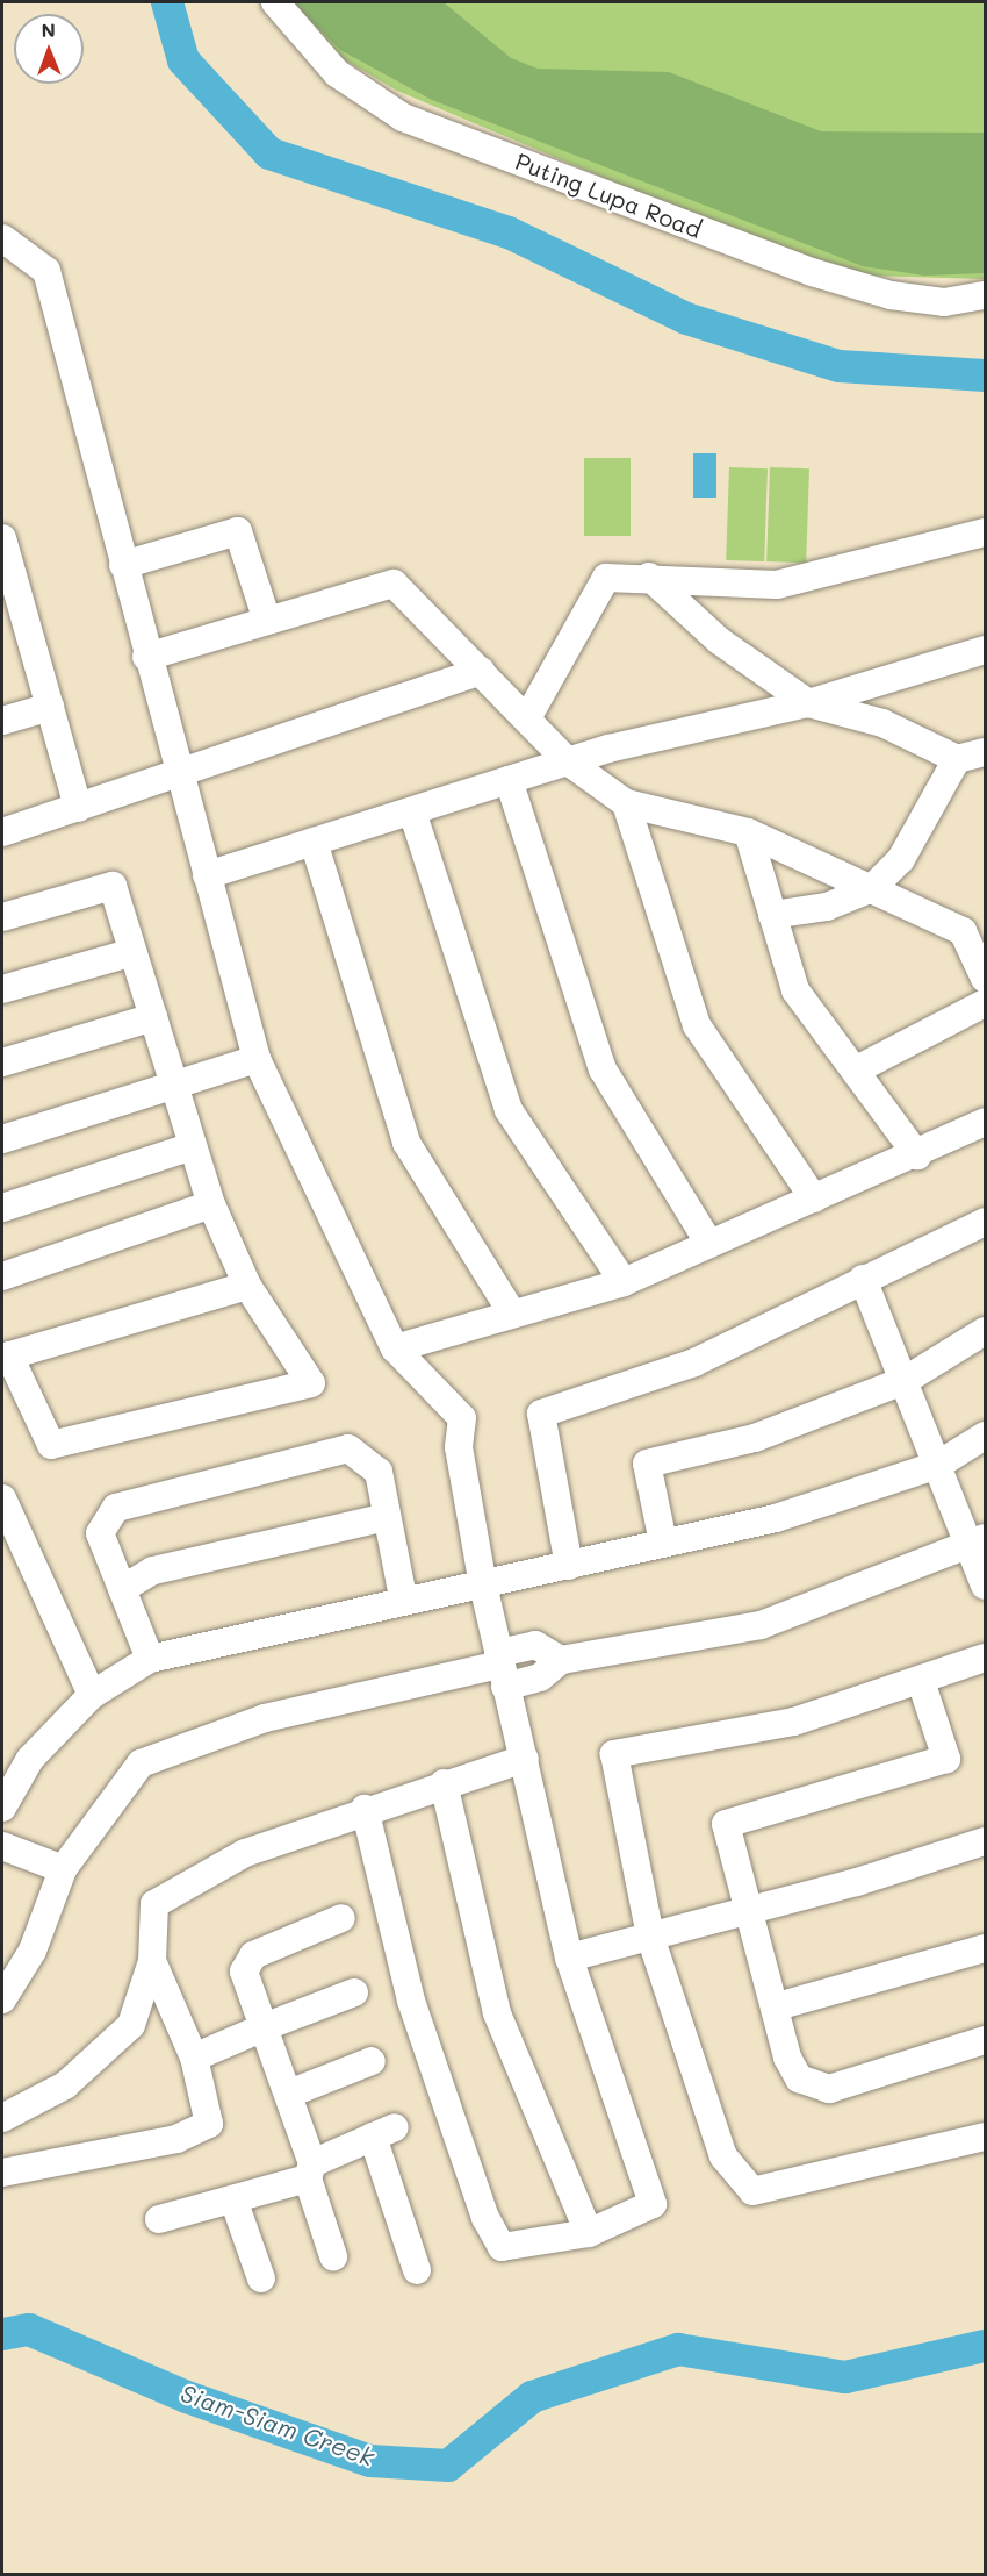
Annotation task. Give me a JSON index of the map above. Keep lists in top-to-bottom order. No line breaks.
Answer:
{"streets":{"street":["Puting Lupa Road"]},"water":["Siam-Siam Creek"],"north":"top"}
